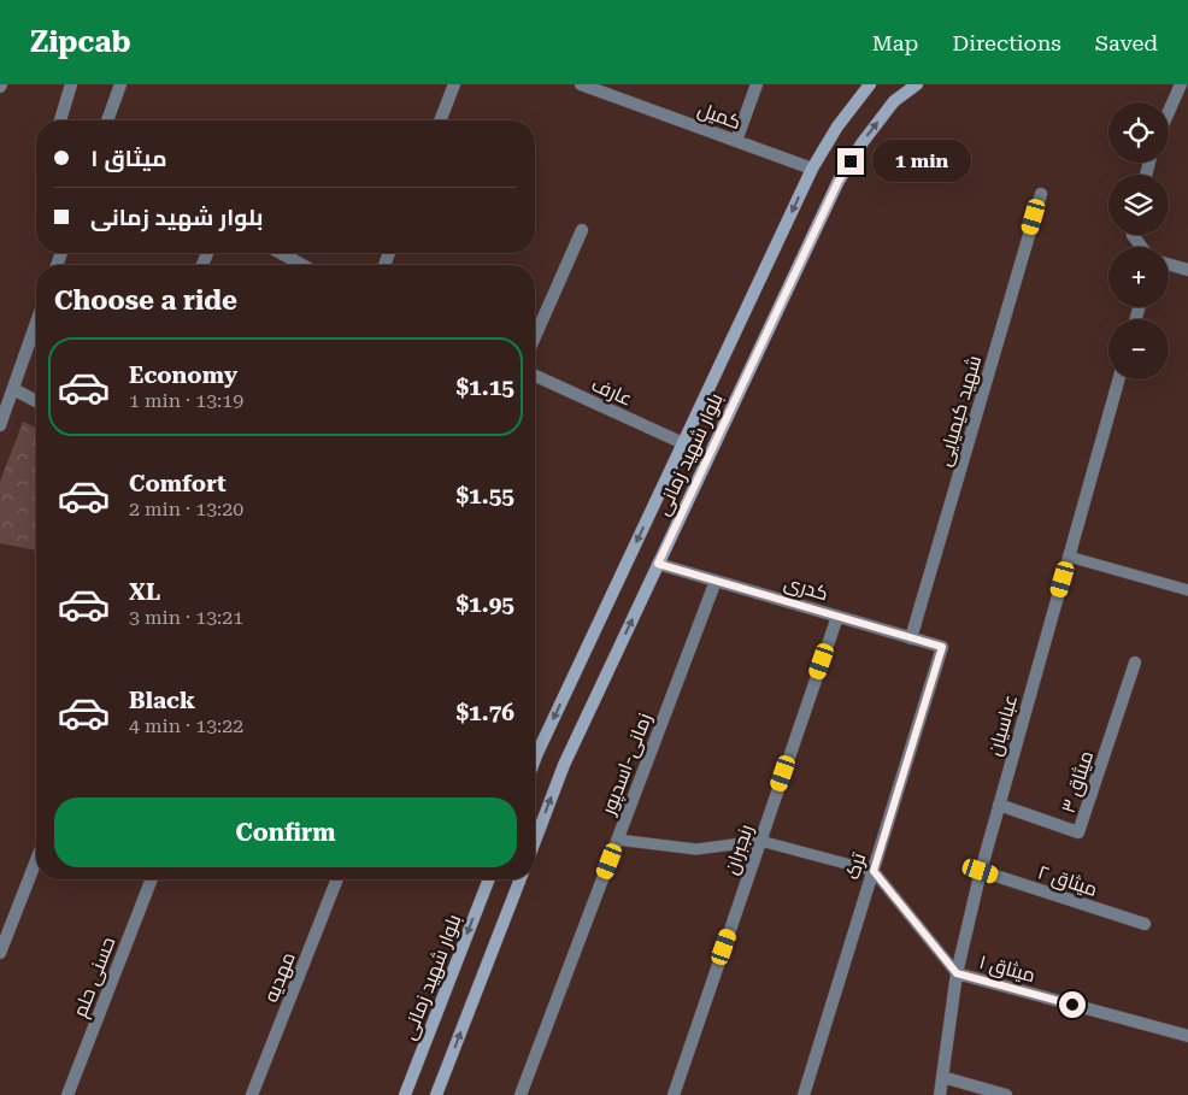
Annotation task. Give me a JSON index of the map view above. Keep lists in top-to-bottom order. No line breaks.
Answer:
{"streets":{"main road":["بلوار شهید زمانی"],"street":["کمیل","عارف","شهید کیمیایی","کدری","عباسیان","زمانی-اسدپور","میثاق ۳","رنجبران","ترک","میثاق ۲","میثاق ۱","حسنی حلم","مهدیه"]},"crossings":[["کمیل","بلوار شهید زمانی"],["عارف","بلوار شهید زمانی"],["شهید کیمیایی","کدری"],["بلوار شهید زمانی","کدری"],["کدری","زمانی-اسدپور"],["کدری","رنجبران"],["کدری","ترک"],["عباسیان","میثاق ۳"],["عباسیان","میثاق ۲"],["عباسیان","میثاق ۱"]],"page":{"header":"Zipcab","nav":["Map","Directions","Saved"],"map_buttons":["+","−"],"banner":["میثاق ۱","بلوار شهید زمانی"],"bubble":"1 min","heading":"Choose a ride","list":[{"name":"Economy","note":"1 min · 13:19","value":"$1.15"},{"name":"Comfort","note":"2 min · 13:20","value":"$1.55"},{"name":"XL","note":"3 min · 13:21","value":"$1.95"},{"name":"Black","note":"4 min · 13:22","value":"$1.76"}],"buttons":"Confirm"}}
